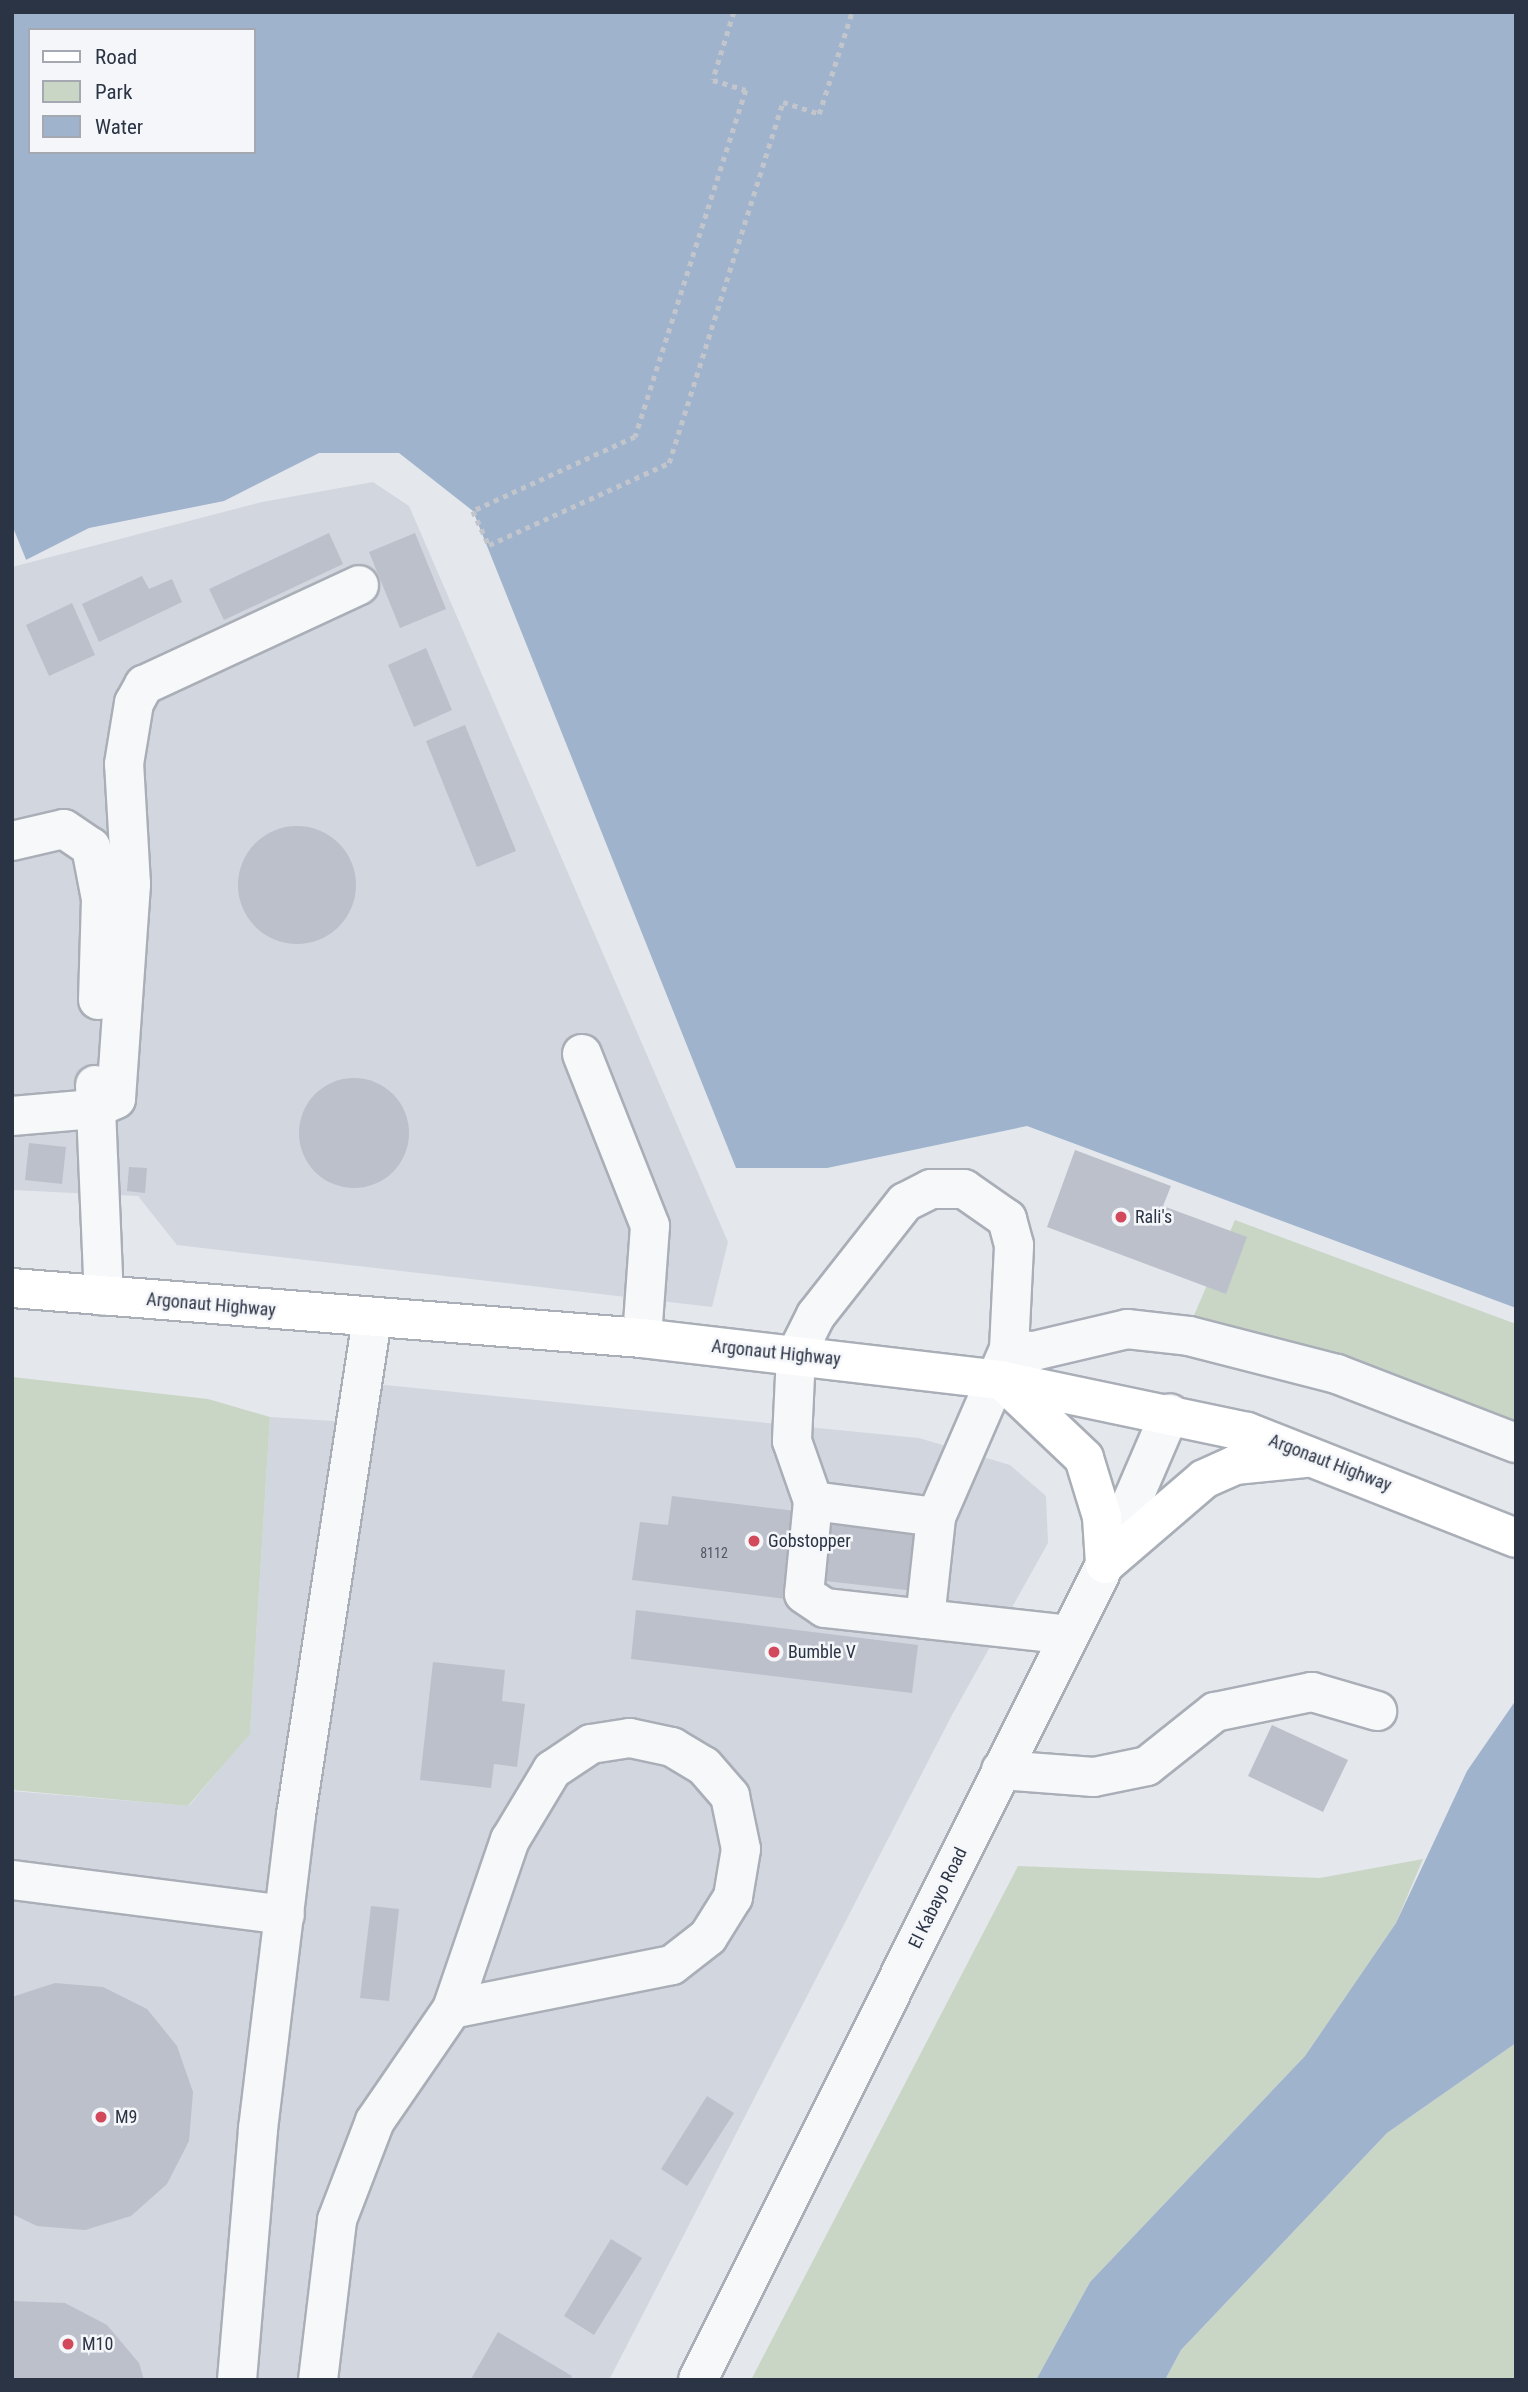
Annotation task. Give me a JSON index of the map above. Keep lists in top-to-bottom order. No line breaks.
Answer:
{"streets":{"main road":["Argonaut Highway"],"street":["El Kabayo Road"]},"crossings":[["Argonaut Highway","El Kabayo Road"]],"places":["Rali's","Gobstopper","Bumble V","M9","M10"],"house_numbers":["8112"],"legend":["Road","Park","Water"]}
